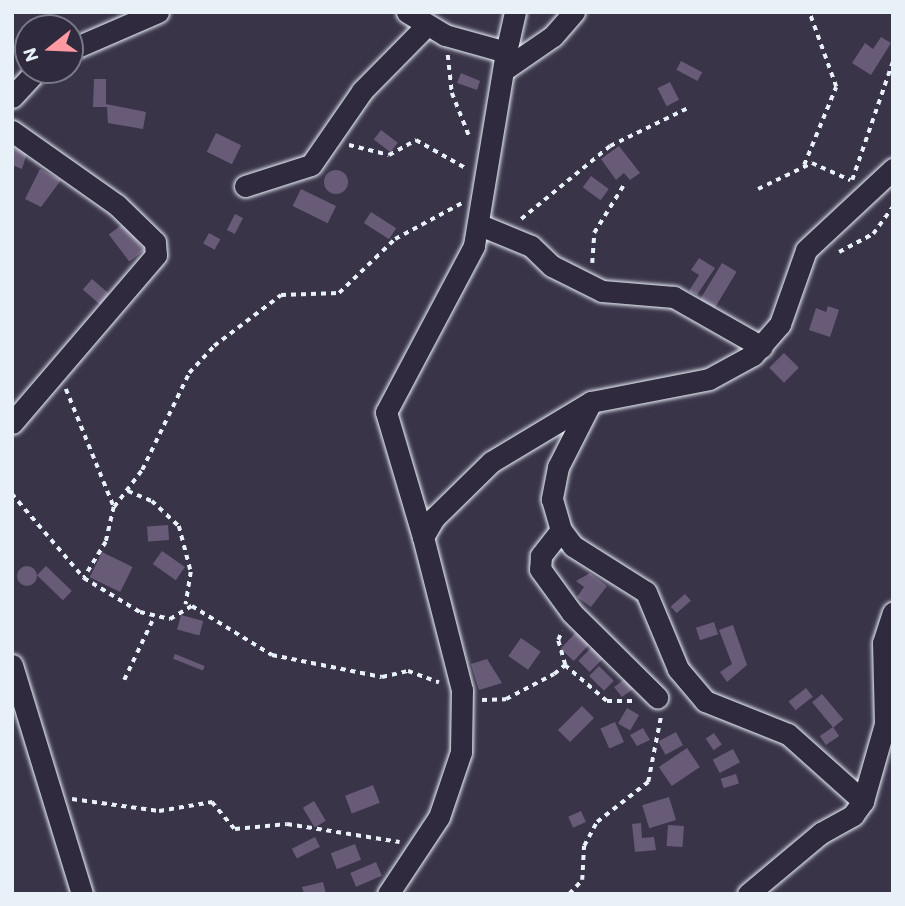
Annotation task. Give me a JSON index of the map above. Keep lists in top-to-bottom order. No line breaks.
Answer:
{"north":"left"}
